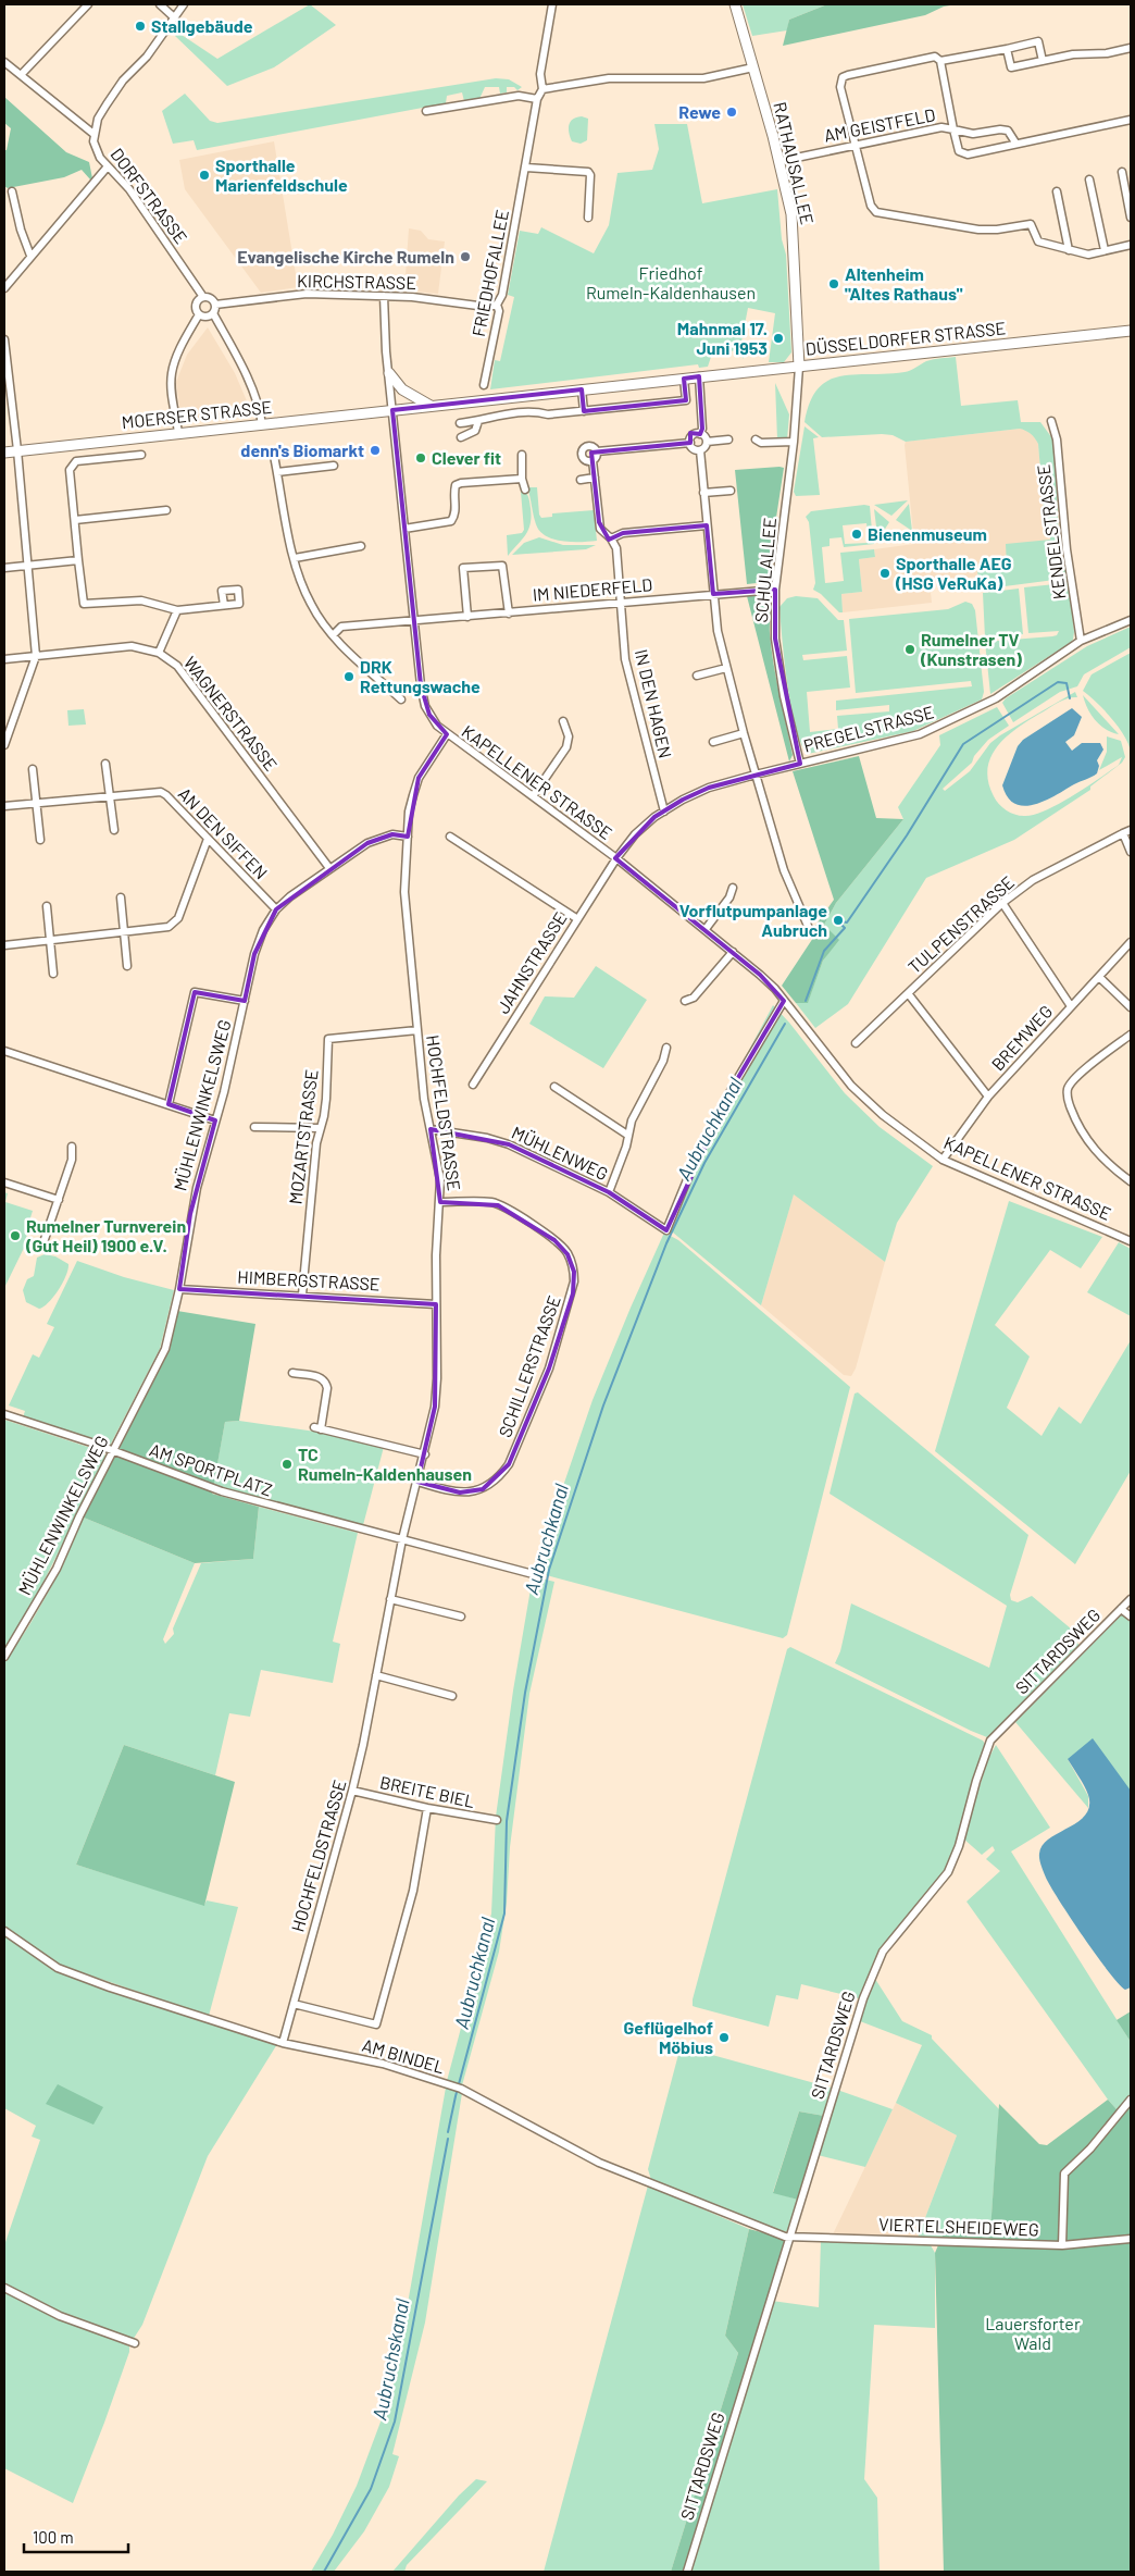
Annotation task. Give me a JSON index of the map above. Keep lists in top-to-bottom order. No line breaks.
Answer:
{"streets":{"main road":["RATHAUSALLEE","DÜSSELDORFER STRASSE","MOERSER STRASSE"],"street":["AM GEISTFELD","DORFSTRASSE","FRIEDHOFALLEE","KIRCHSTRASSE","KENDELSTRASSE","SCHULALLEE","IM NIEDERFELD","IN DEN HAGEN","WAGNERSTRASSE","PREGELSTRASSE","KAPELLENER STRASSE","AN DEN SIFFEN","TULPENSTRASSE","JAHNSTRASSE","BREMWEG","MÜHLENWINKELSWEG","HOCHFELDSTRASSE","MOZARTSTRASSE","MÜHLENWEG","HIMBERGSTRASSE","SCHILLERSTRASSE","AM SPORTPLATZ","SITTARDSWEG","BREITE BIEL","AM BINDEL","VIERTELSHEIDEWEG"]},"crossings":[["AM GEISTFELD","RATHAUSALLEE"],["RATHAUSALLEE","DÜSSELDORFER STRASSE"],["RATHAUSALLEE","SCHULALLEE"],["DORFSTRASSE","KIRCHSTRASSE"],["FRIEDHOFALLEE","KIRCHSTRASSE"],["KIRCHSTRASSE","KAPELLENER STRASSE"],["DÜSSELDORFER STRASSE","MOERSER STRASSE"],["DÜSSELDORFER STRASSE","SCHULALLEE"],["DÜSSELDORFER STRASSE","KAPELLENER STRASSE"],["MOERSER STRASSE","KAPELLENER STRASSE"],["KENDELSTRASSE","PREGELSTRASSE"],["SCHULALLEE","IM NIEDERFELD"],["SCHULALLEE","PREGELSTRASSE"],["IM NIEDERFELD","IN DEN HAGEN"],["IM NIEDERFELD","KAPELLENER STRASSE"],["IN DEN HAGEN","PREGELSTRASSE"],["WAGNERSTRASSE","MÜHLENWINKELSWEG"],["PREGELSTRASSE","KAPELLENER STRASSE"],["PREGELSTRASSE","JAHNSTRASSE"],["KAPELLENER STRASSE","JAHNSTRASSE"],["KAPELLENER STRASSE","BREMWEG"],["KAPELLENER STRASSE","HOCHFELDSTRASSE"],["KAPELLENER STRASSE","MÜHLENWEG"],["AN DEN SIFFEN","MÜHLENWINKELSWEG"],["TULPENSTRASSE","BREMWEG"],["MÜHLENWINKELSWEG","HOCHFELDSTRASSE"],["MÜHLENWINKELSWEG","HIMBERGSTRASSE"],["MÜHLENWINKELSWEG","AM SPORTPLATZ"],["HOCHFELDSTRASSE","MOZARTSTRASSE"],["HOCHFELDSTRASSE","MÜHLENWEG"],["HOCHFELDSTRASSE","HIMBERGSTRASSE"],["HOCHFELDSTRASSE","SCHILLERSTRASSE"],["HOCHFELDSTRASSE","AM SPORTPLATZ"],["HOCHFELDSTRASSE","BREITE BIEL"],["HOCHFELDSTRASSE","AM BINDEL"],["MOZARTSTRASSE","HIMBERGSTRASSE"],["SITTARDSWEG","AM BINDEL"],["SITTARDSWEG","VIERTELSHEIDEWEG"],["AM BINDEL","VIERTELSHEIDEWEG"]],"water":["Aubruchkanal","Aubruchskanal"],"parks":["Friedhof Rumeln-Kaldenhausen","Lauersforter Wald"],"places":["Stallgebäude","Rewe","Sporthalle Marienfeldschule","Evangelische Kirche Rumeln","Altenheim \"Altes Rathaus\"","Mahnmal 17. Juni 1953","denn's Biomarkt","Clever fit","Bienenmuseum","Sporthalle AEG (HSG VeRuKa)","Rumelner TV (Kunstrasen)","DRK Rettungswache","Vorflutpumpanlage Aubruch","Rumelner Turnverein (Gut Heil) 1900 e.V.","TC Rumeln-Kaldenhausen","Geflügelhof Möbius"],"scale_bar":"100 m"}
